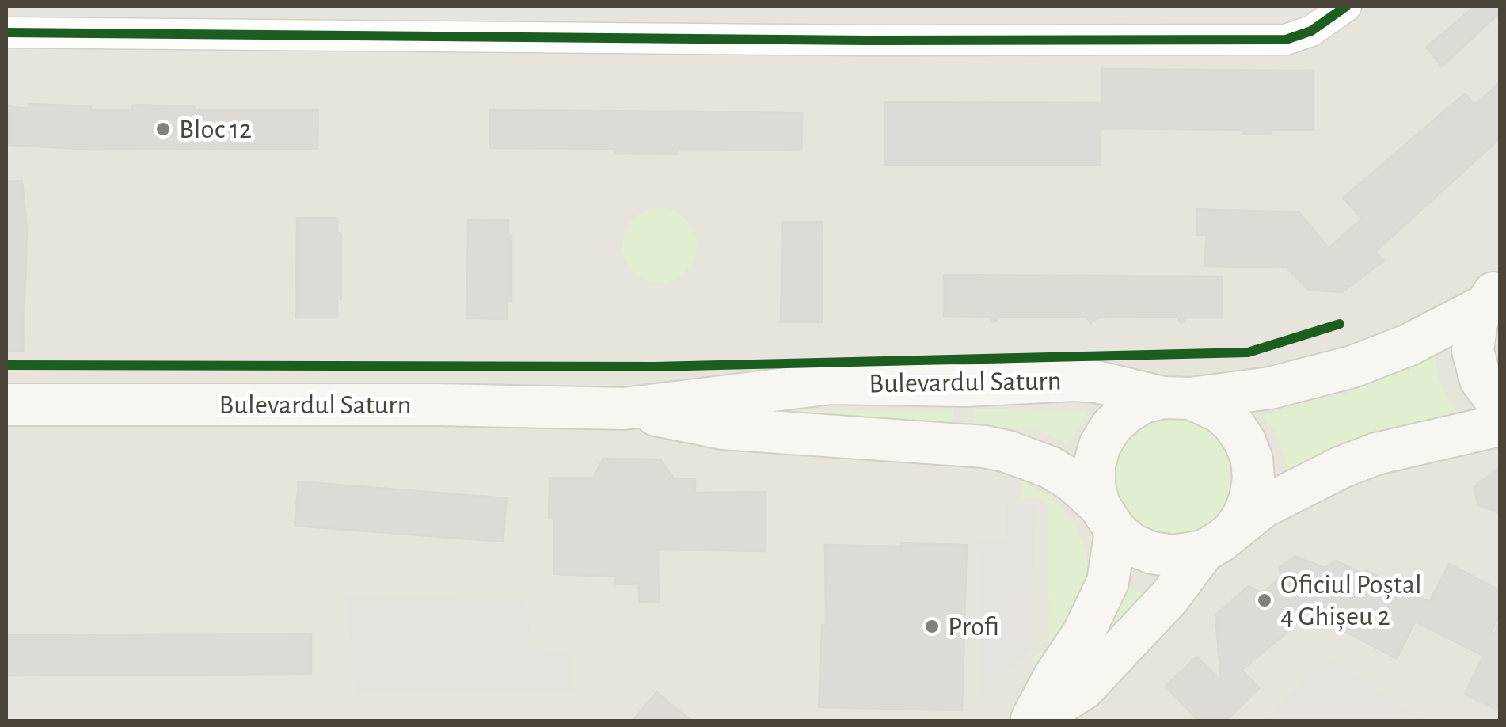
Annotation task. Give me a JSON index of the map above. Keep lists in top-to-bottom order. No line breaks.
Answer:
{"streets":{"main road":["Bulevardul Saturn"]},"places":["Bloc 12","Oficiul Poștal 4 Ghișeu 2","Profi"]}
